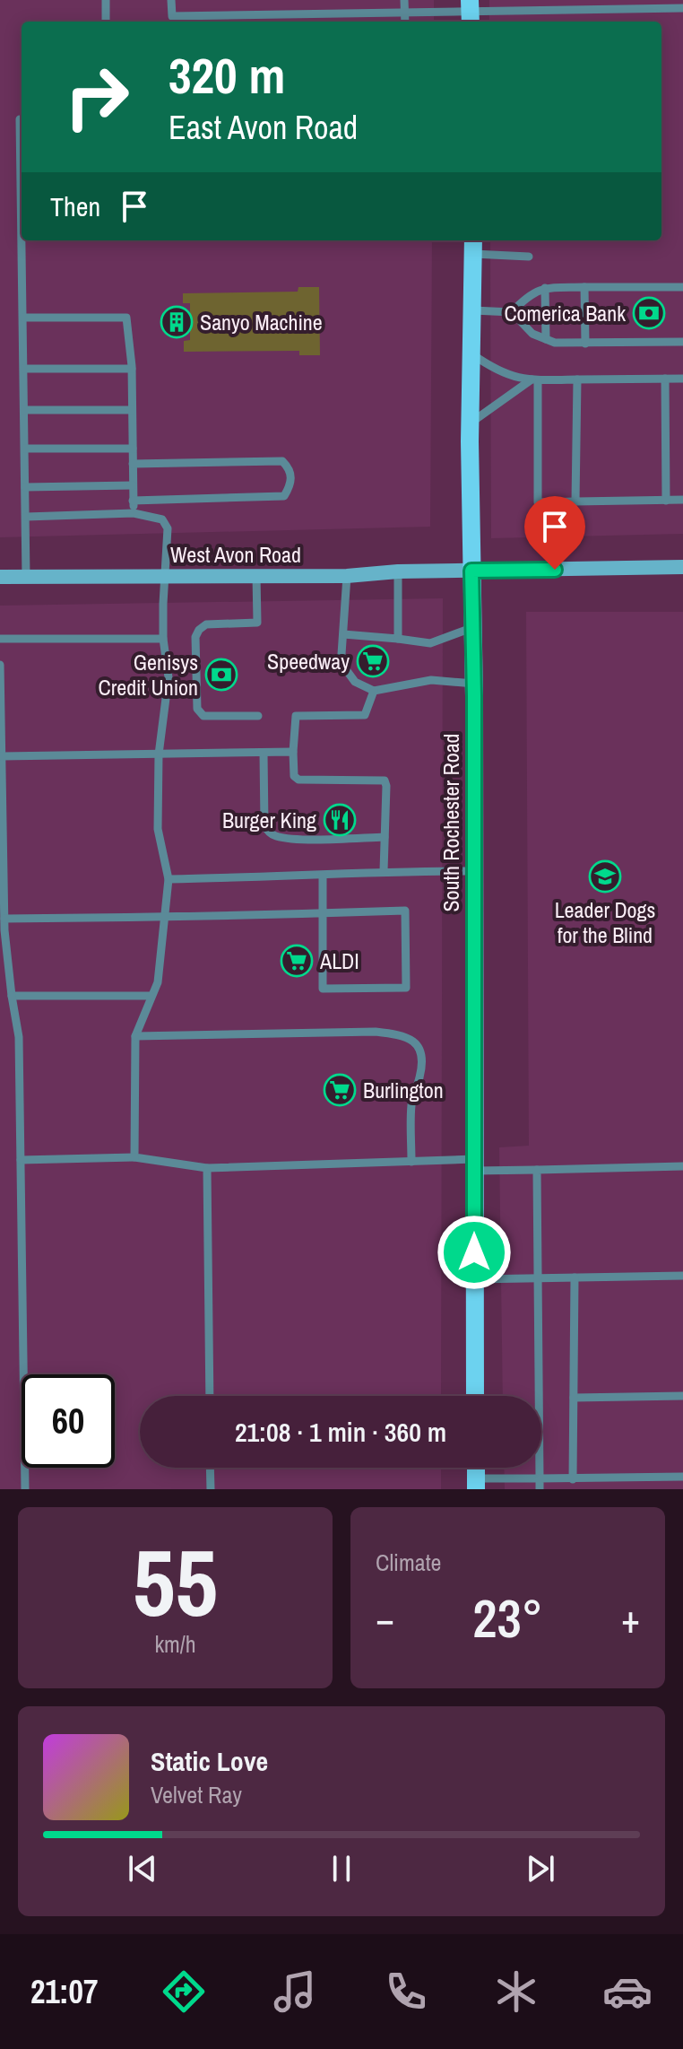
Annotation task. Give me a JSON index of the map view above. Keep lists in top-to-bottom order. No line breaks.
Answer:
{"streets":{"main road":["West Avon Road","South Rochester Road"]},"crossings":[["West Avon Road","South Rochester Road"]],"places":{"bank":["Comerica Bank","Genisys Credit Union"],"building":["Sanyo Machine"],"supermarket":["Speedway","ALDI","Burlington"],"restaurant":["Burger King"],"school or university":["Leader Dogs for the Blind"]},"page":{"turn":["320 m","East Avon Road"],"then":"Then","limit":"60","trip":"21:08 · 1 min · 360 m","tile":[["55","km/h"],"Climate"],"heat":["−","23°","+"],"song":["Static Love","Velvet Ray"],"tabs":"21:07"}}
